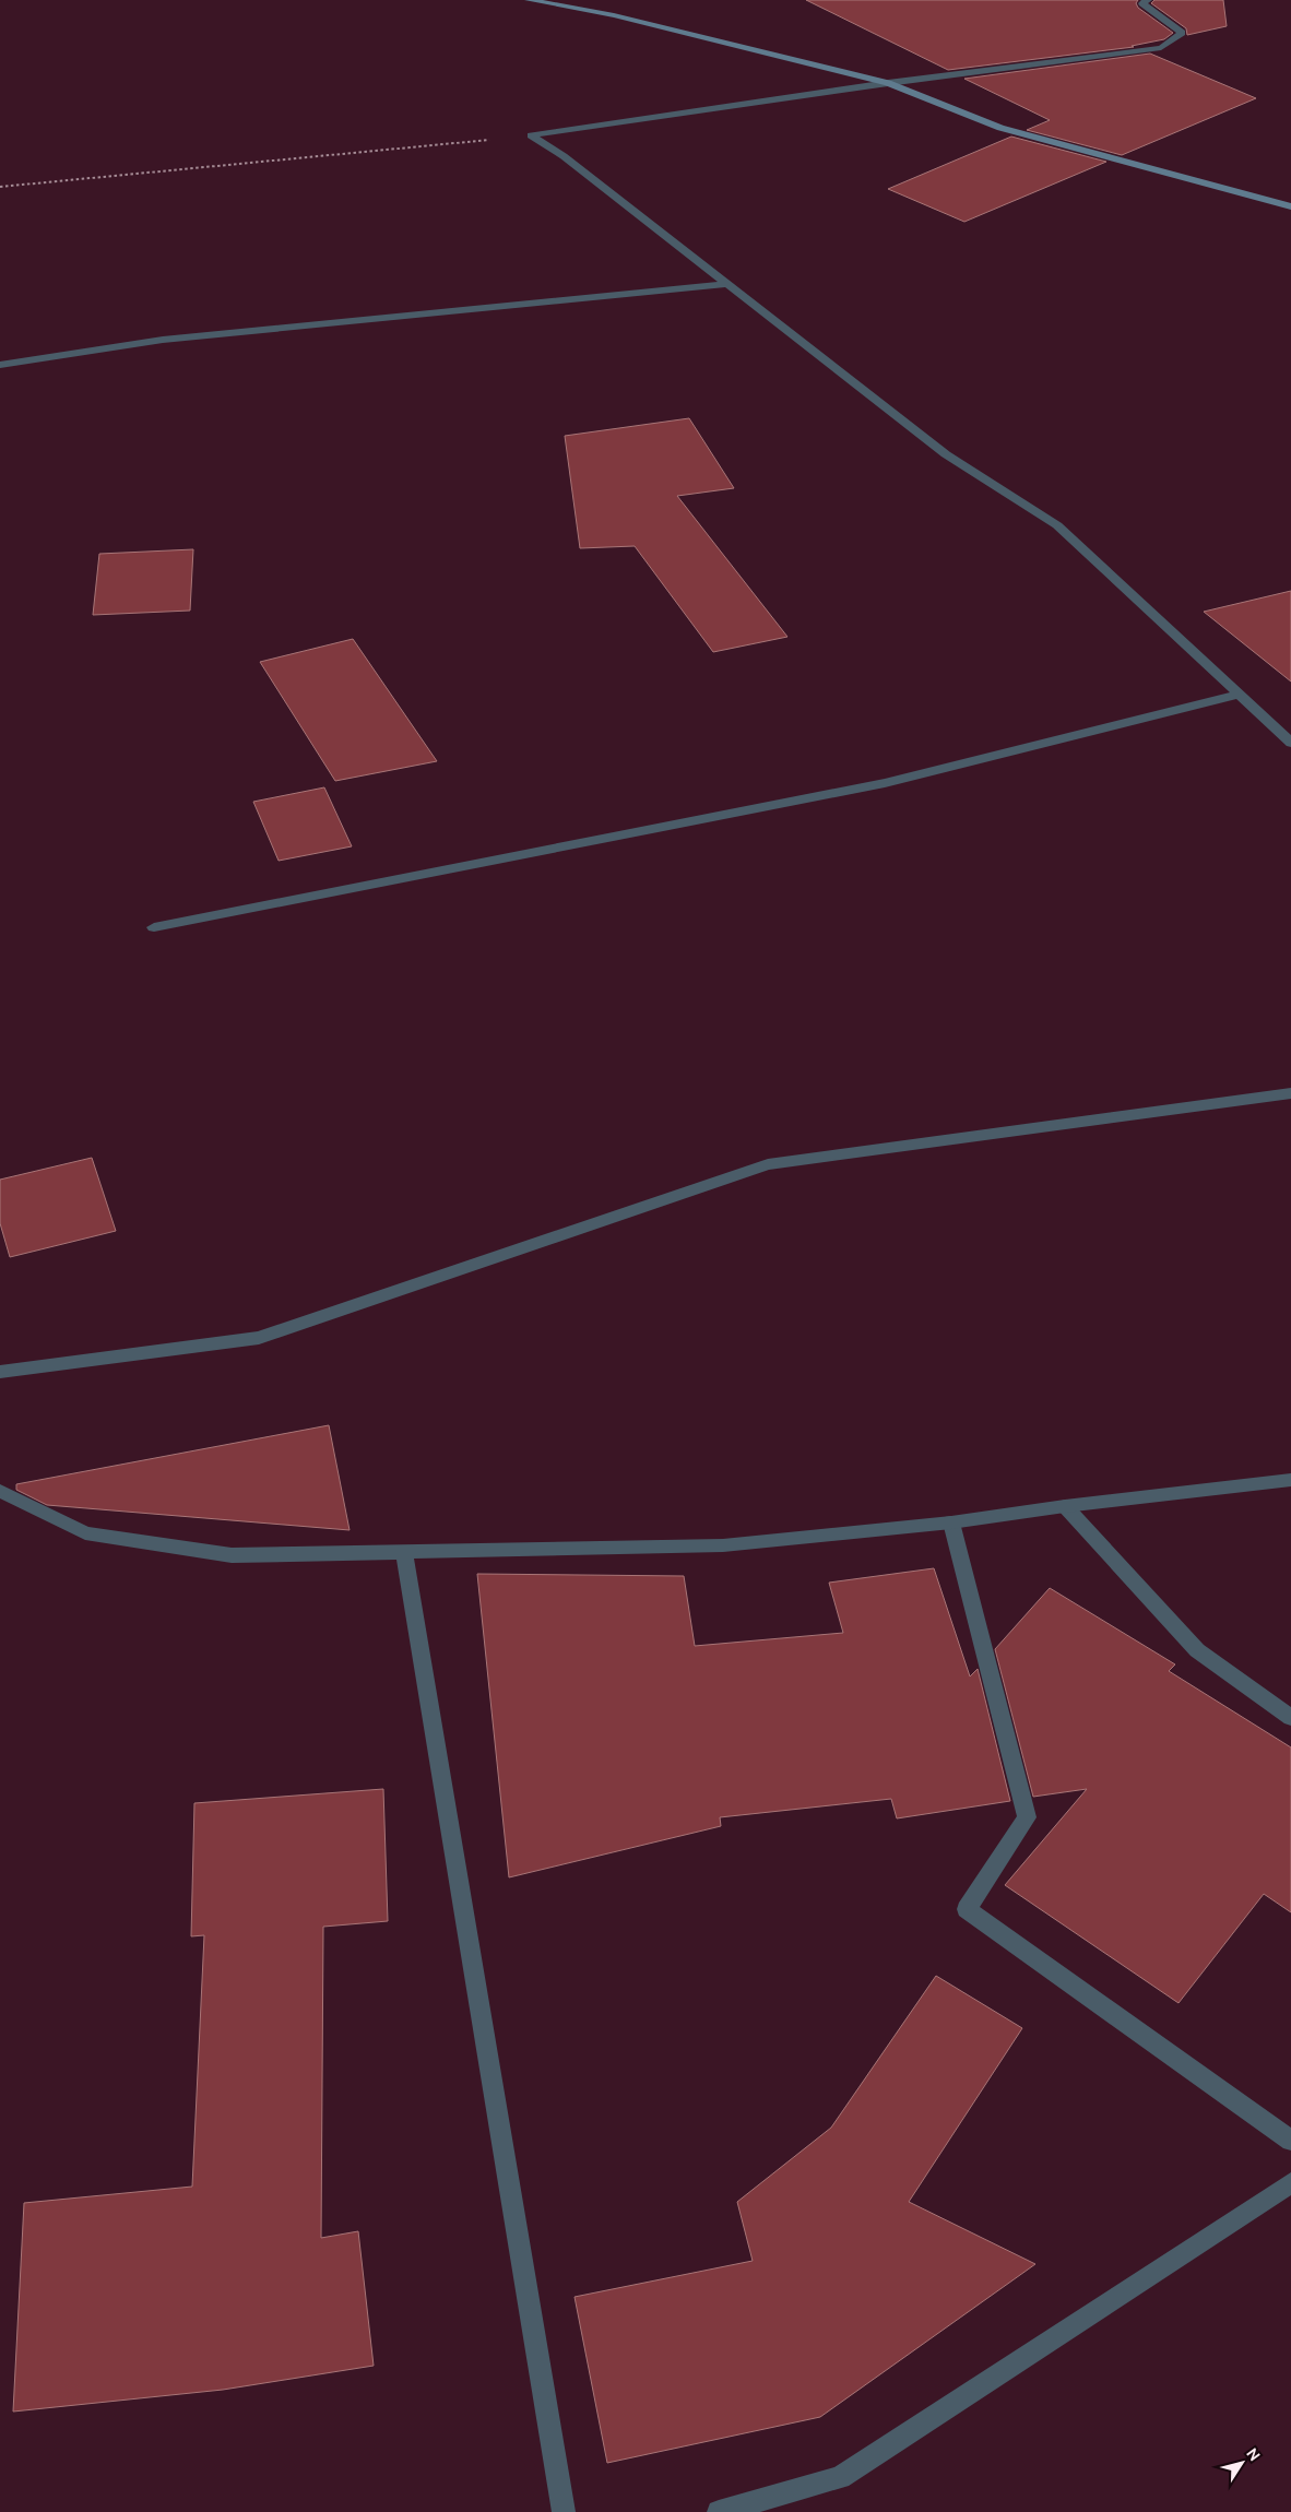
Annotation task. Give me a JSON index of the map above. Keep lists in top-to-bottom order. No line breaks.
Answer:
{"north":"top right"}
